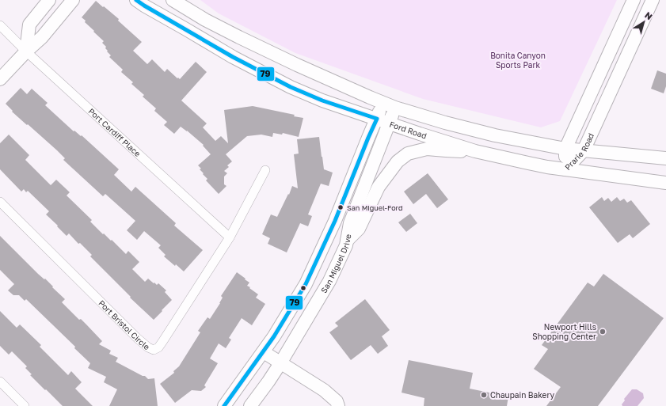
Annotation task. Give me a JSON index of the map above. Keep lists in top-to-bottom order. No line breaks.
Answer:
{"streets":{"main road":["Ford Road","Prarie Road","San Miguel Drive"],"street":["Port Cardiff Place","Port Bristol Circle"]},"crossings":[["Ford Road","Prarie Road"],["Ford Road","San Miguel Drive"],["Port Cardiff Place","Port Bristol Circle"]],"parks":["Bonita Canyon Sports Park"],"places":["San Miguel-Ford","Newport Hills Shopping Center","Chaupain Bakery"],"lines":["transit line 79"],"north":"top right"}
